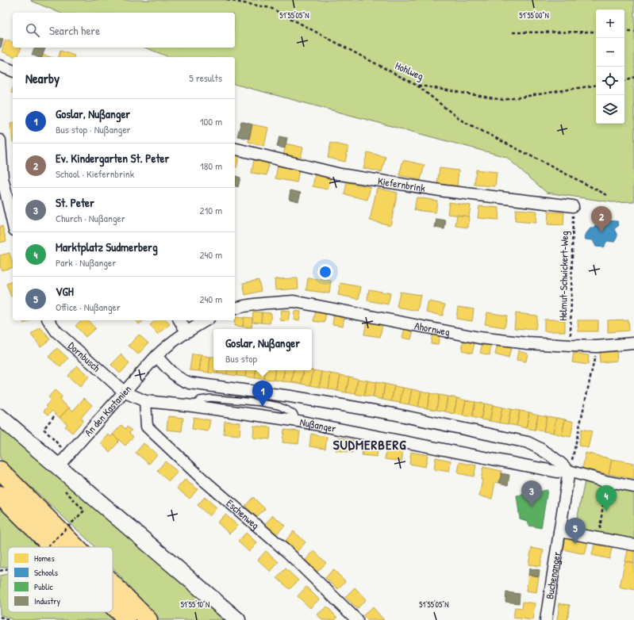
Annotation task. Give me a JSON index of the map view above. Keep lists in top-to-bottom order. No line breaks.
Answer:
{"streets":{"street":["Kiefernbrink","Ahornweg","Dornbusch","An den Kastanien","Nußanger","Eschenweg","Buchenanger"],"path":["Hohlweg","Helmut-Schwickert-Weg"]},"crossings":[["Kiefernbrink","Helmut-Schwickert-Weg"],["Helmut-Schwickert-Weg","Ahornweg"],["Dornbusch","An den Kastanien"],["Dornbusch","Nußanger"],["An den Kastanien","Nußanger"],["Nußanger","Eschenweg"]],"districts":["SUDMERBERG"],"legend":["Homes","Schools","Public","Industry"],"page":{"map_buttons":["+","−"],"search":"Search here","heading":["Nearby","5 results"],"list":[{"mark":"1","name":"Goslar, Nußanger","note":"Bus stop · Nußanger","value":"100 m"},{"mark":"2","name":"Ev. Kindergarten St. Peter","note":"School · Kiefernbrink","value":"180 m"},{"mark":"3","name":"St. Peter","note":"Church · Nußanger","value":"210 m"},{"mark":"4","name":"Marktplatz Sudmerberg","note":"Park · Nußanger","value":"240 m"},{"mark":"5","name":"VGH","note":"Office · Nußanger","value":"240 m"}],"pins":["2","1","3","4","5"],"popup":["Goslar, Nußanger","Bus stop"]},"coordinates":["51°55'05\"N","51°55'00\"N","51°55'10\"N"]}
